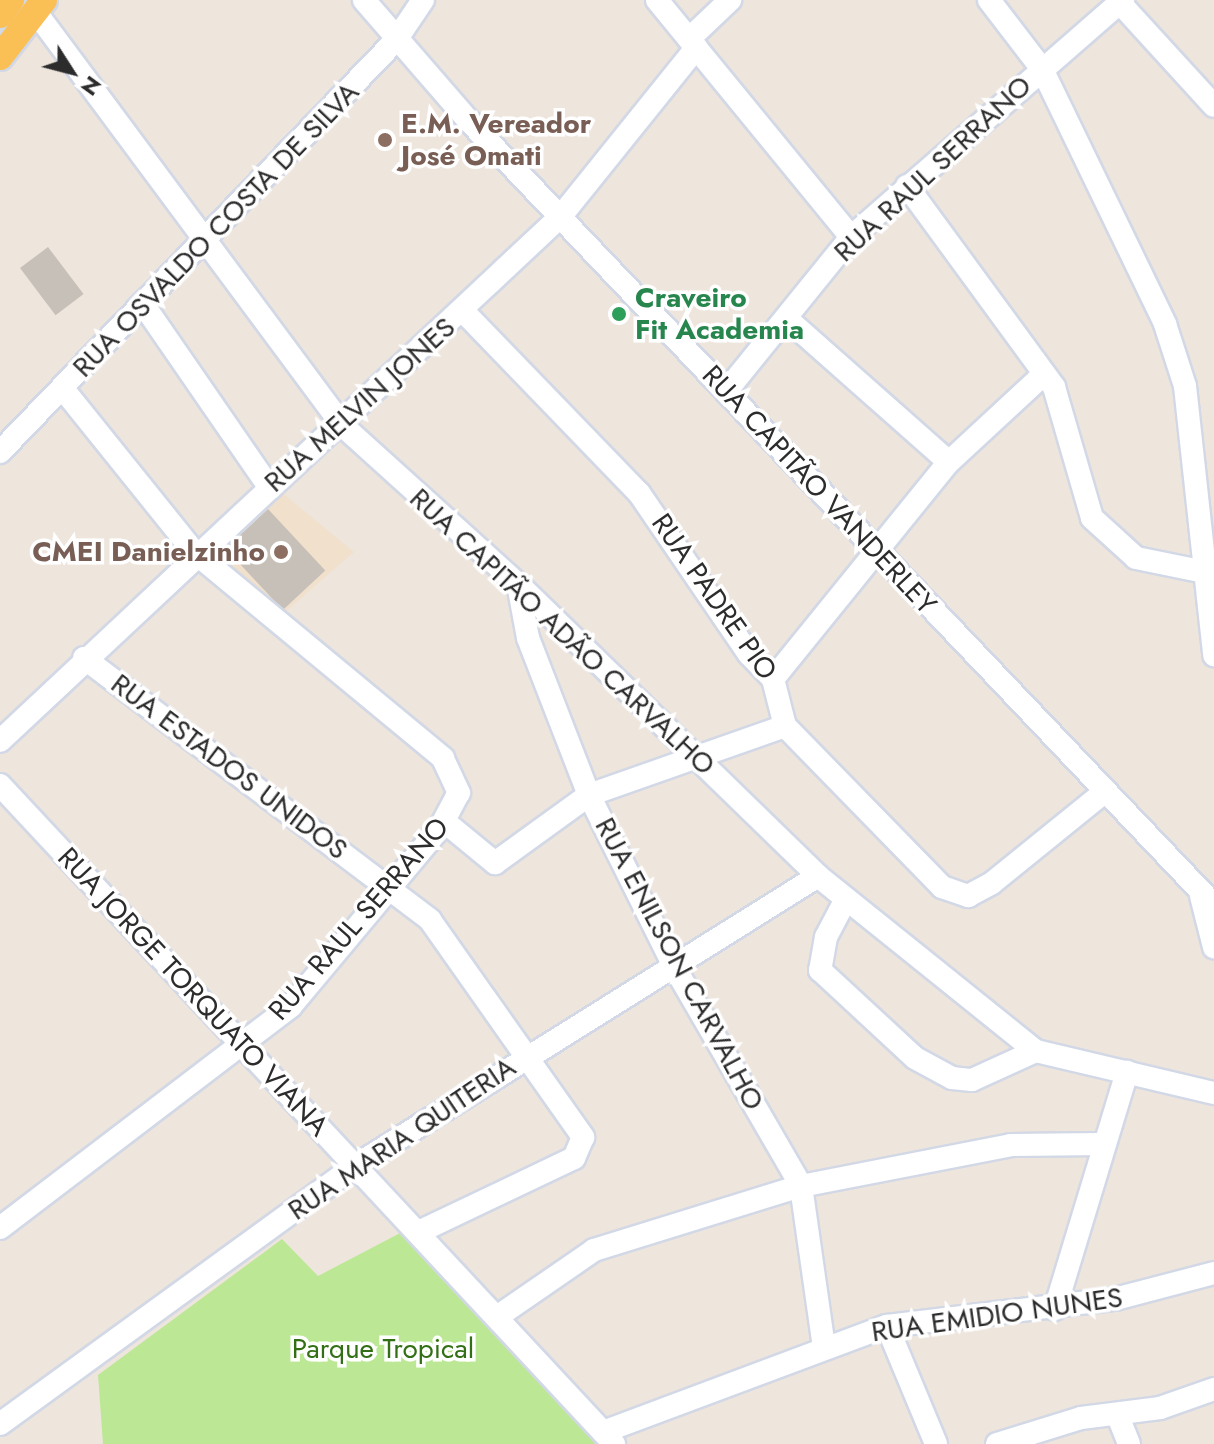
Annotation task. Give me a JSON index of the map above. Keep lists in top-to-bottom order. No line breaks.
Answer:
{"streets":{"street":["RUA RAUL SERRANO","RUA OSVALDO COSTA DE SILVA","RUA MELVIN JONES","RUA CAPITÃO VANDERLEY","RUA PADRE PIO","RUA CAPITÃO ADÃO CARVALHO","RUA ESTADOS UNIDOS","RUA ENILSON CARVALHO","RUA JORGE TORQUATO VIANA","RUA MARIA QUITERIA","RUA EMIDIO NUNES"]},"crossings":[["RUA RAUL SERRANO","RUA MELVIN JONES"],["RUA RAUL SERRANO","RUA CAPITÃO VANDERLEY"],["RUA RAUL SERRANO","RUA ESTADOS UNIDOS"],["RUA RAUL SERRANO","RUA JORGE TORQUATO VIANA"],["RUA OSVALDO COSTA DE SILVA","RUA CAPITÃO VANDERLEY"],["RUA OSVALDO COSTA DE SILVA","RUA CAPITÃO ADÃO CARVALHO"],["RUA MELVIN JONES","RUA CAPITÃO VANDERLEY"],["RUA MELVIN JONES","RUA PADRE PIO"],["RUA MELVIN JONES","RUA CAPITÃO ADÃO CARVALHO"],["RUA MELVIN JONES","RUA ESTADOS UNIDOS"],["RUA CAPITÃO ADÃO CARVALHO","RUA ENILSON CARVALHO"],["RUA CAPITÃO ADÃO CARVALHO","RUA MARIA QUITERIA"],["RUA ESTADOS UNIDOS","RUA JORGE TORQUATO VIANA"],["RUA ESTADOS UNIDOS","RUA MARIA QUITERIA"],["RUA ENILSON CARVALHO","RUA MARIA QUITERIA"],["RUA ENILSON CARVALHO","RUA EMIDIO NUNES"],["RUA JORGE TORQUATO VIANA","RUA MARIA QUITERIA"],["RUA JORGE TORQUATO VIANA","RUA EMIDIO NUNES"]],"parks":["Parque Tropical"],"places":["E.M. Vereador José Omati","Craveiro Fit Academia","CMEI Danielzinho"],"north":"bottom right"}
